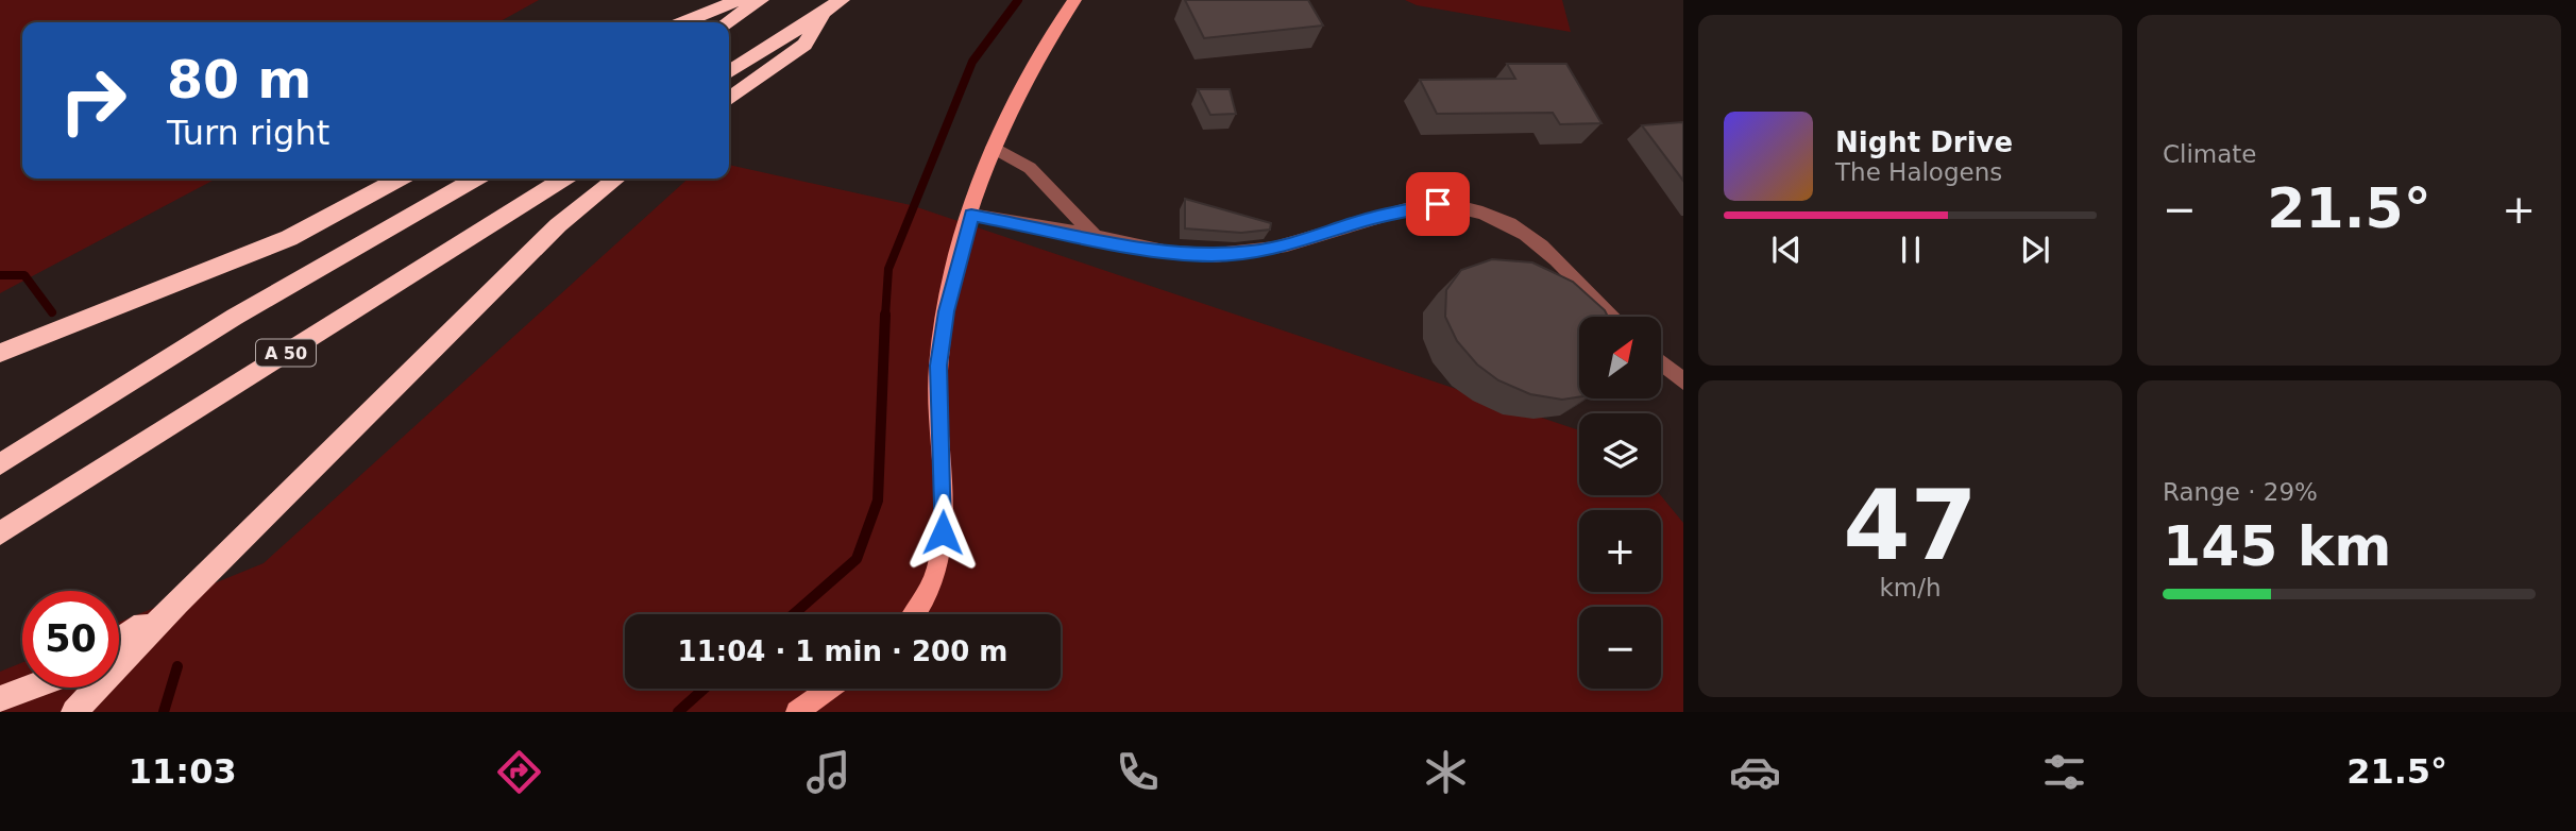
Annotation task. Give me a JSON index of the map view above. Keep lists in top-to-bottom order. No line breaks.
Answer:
{"streets":{"highway":["A 50"]},"north":"top right","page":{"tile":["Climate",["47","km/h"],["Range · 29%","145 km"]],"turn":["80 m","Turn right"],"song":["Night Drive","The Halogens"],"heat":["−","21.5°","+"],"map_buttons":["+","−"],"limit":"50","trip":"11:04 · 1 min · 200 m","tabs":["11:03","21.5°"]}}
